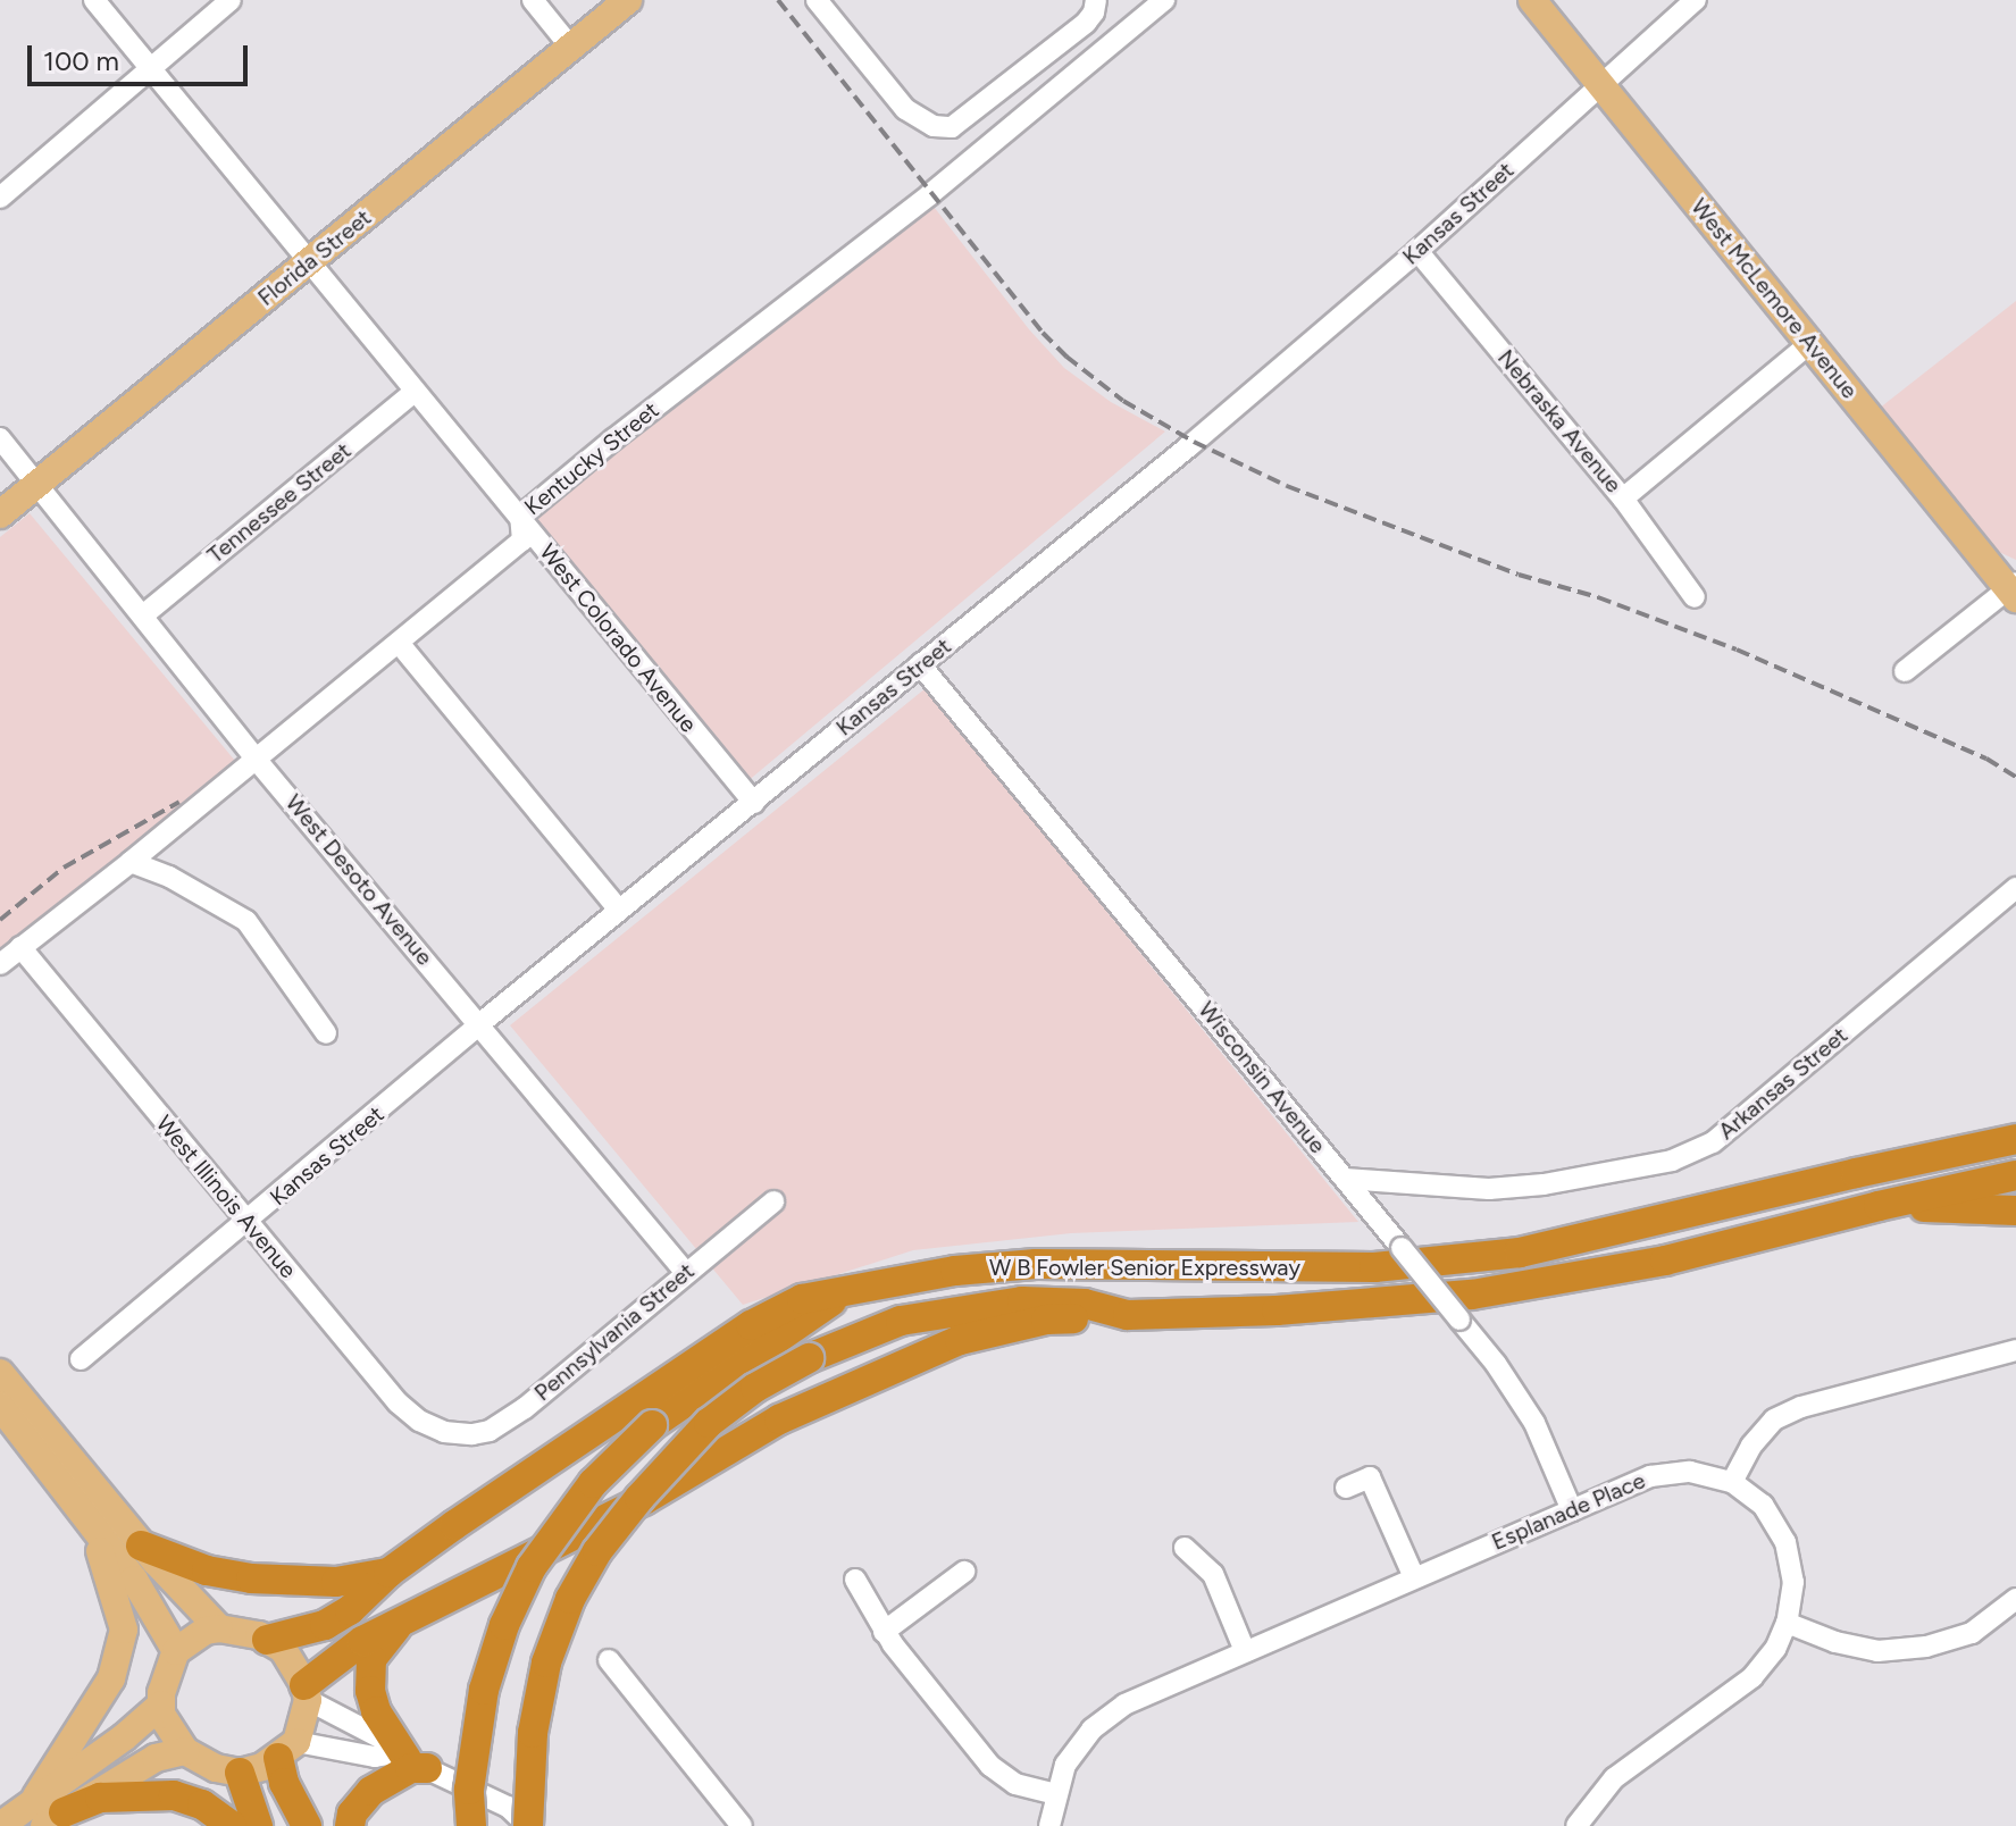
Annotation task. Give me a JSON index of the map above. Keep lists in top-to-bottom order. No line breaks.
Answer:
{"streets":{"highway":["W B Fowler Senior Expressway"],"main road":["Florida Street","West McLemore Avenue"],"street":["Kansas Street","Nebraska Avenue","Kentucky Street","Tennessee Street","West Colorado Avenue","West Desoto Avenue","Wisconsin Avenue","Arkansas Street","West Illinois Avenue","Pennsylvania Street","Esplanade Place"]},"crossings":[["Kansas Street","West McLemore Avenue"],["Kansas Street","Nebraska Avenue"],["Kansas Street","West Colorado Avenue"],["Kansas Street","West Desoto Avenue"],["Kansas Street","Wisconsin Avenue"],["Kansas Street","West Illinois Avenue"],["Florida Street","West Colorado Avenue"],["Florida Street","West Desoto Avenue"],["Kentucky Street","West Colorado Avenue"],["Kentucky Street","West Desoto Avenue"],["Kentucky Street","West Illinois Avenue"],["Tennessee Street","West Colorado Avenue"],["Tennessee Street","West Desoto Avenue"],["West Desoto Avenue","Pennsylvania Street"],["Wisconsin Avenue","Arkansas Street"],["Wisconsin Avenue","Esplanade Place"],["West Illinois Avenue","Pennsylvania Street"]],"scale_bar":"100 m"}
